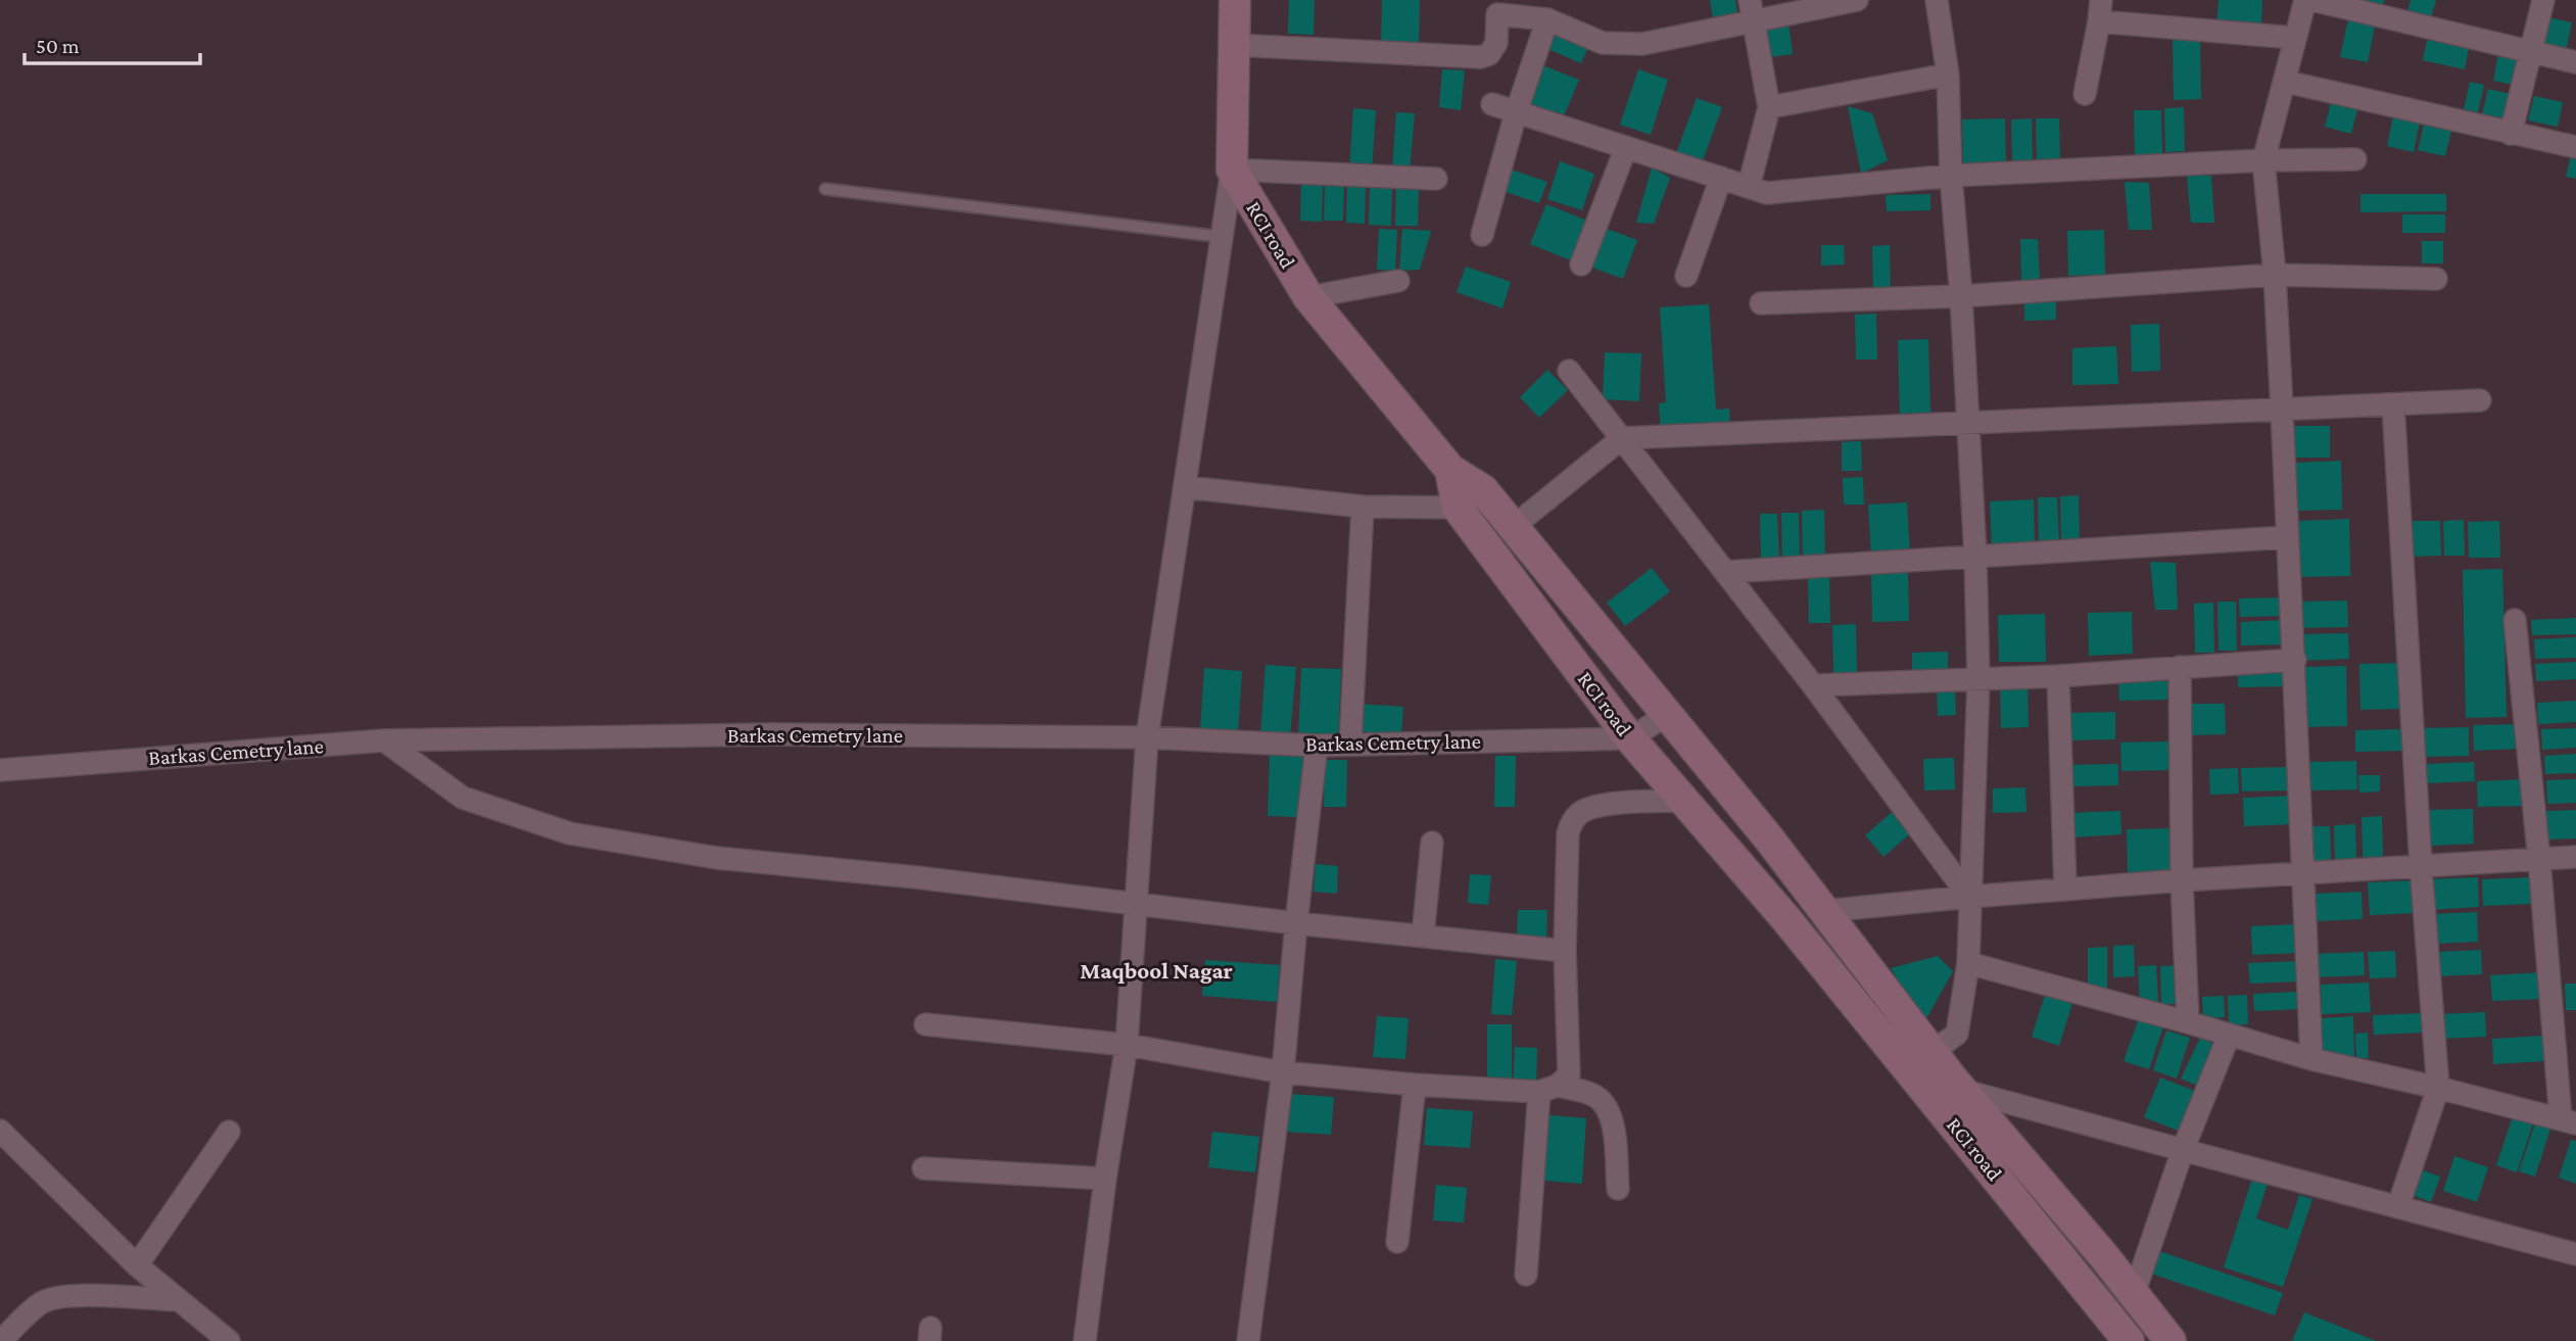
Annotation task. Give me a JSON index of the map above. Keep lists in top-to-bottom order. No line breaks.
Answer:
{"streets":{"street":["RCI road","Barkas Cemetry lane"]},"crossings":[["RCI road","Barkas Cemetry lane"]],"districts":["Maqbool Nagar"],"scale_bar":"50 m"}
